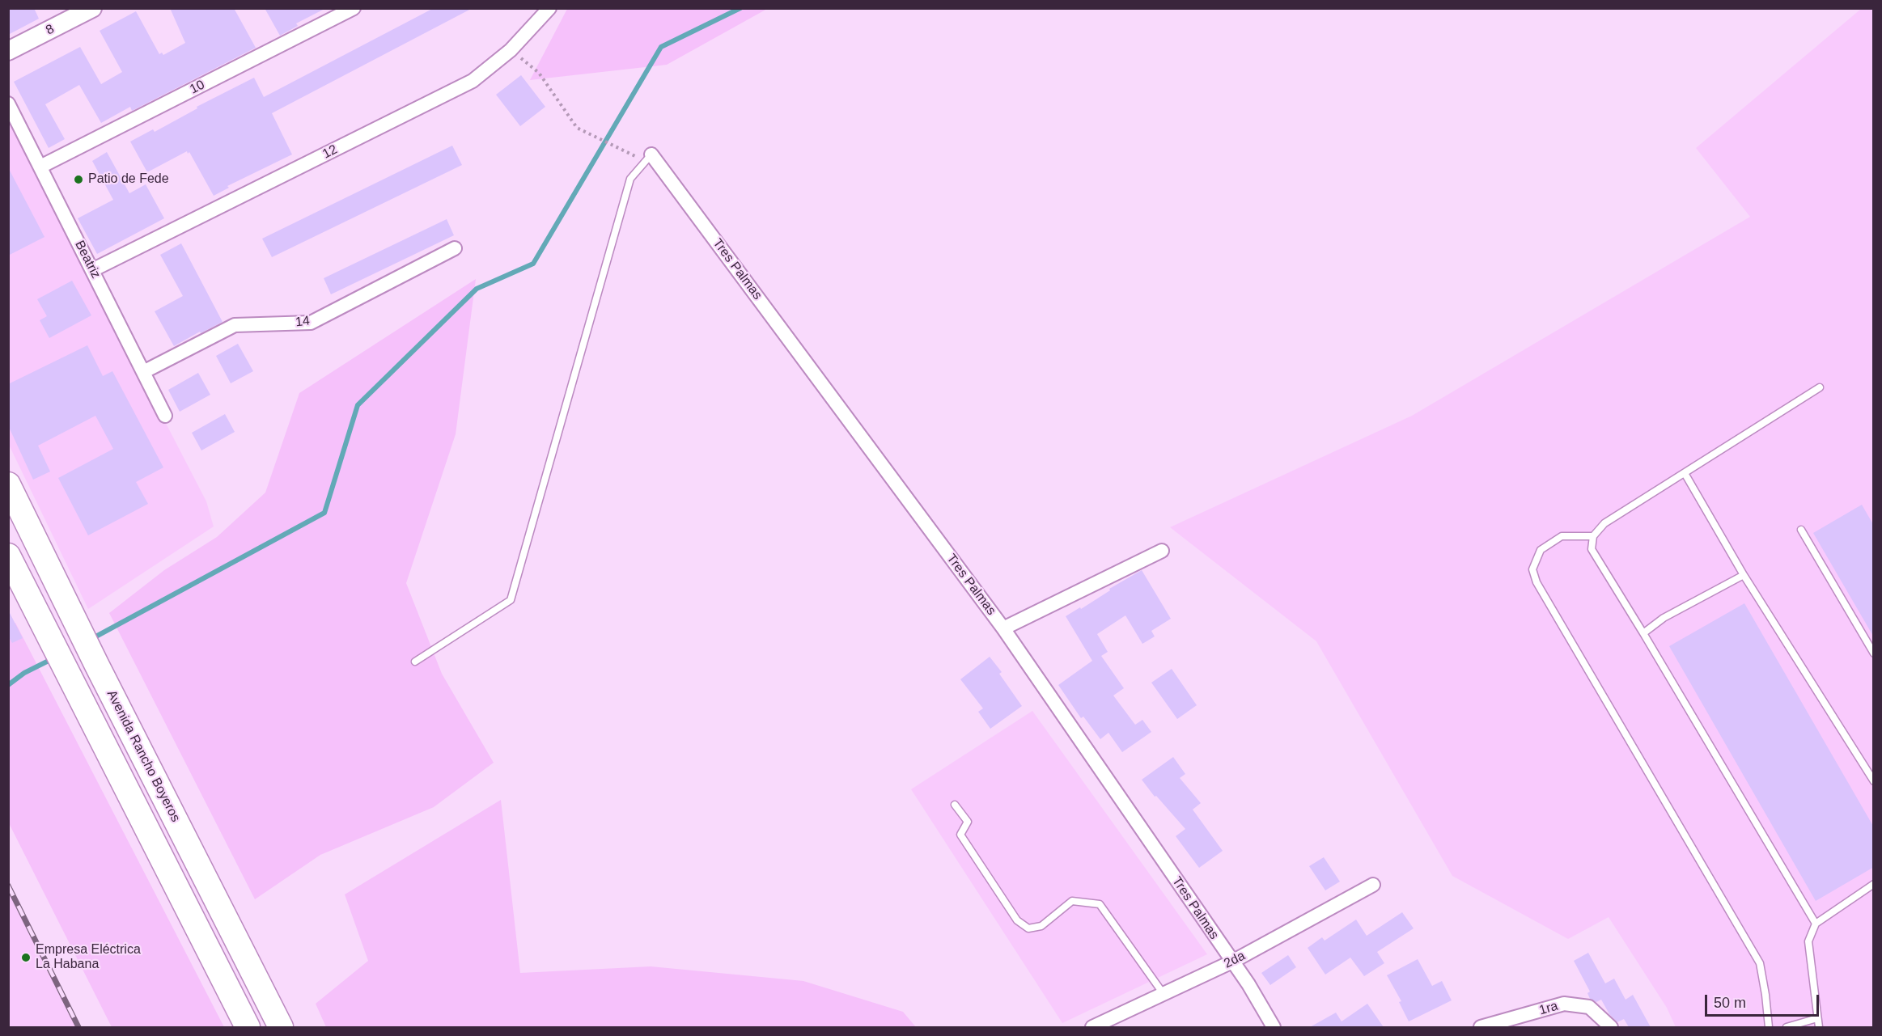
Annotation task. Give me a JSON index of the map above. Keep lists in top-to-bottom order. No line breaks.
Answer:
{"streets":{"highway":["Avenida Rancho Boyeros"],"street":["8","10","12","Beatriz","Tres Palmas","14","2da","1ra"]},"crossings":[["10","Beatriz"],["12","Beatriz"],["Beatriz","14"],["Tres Palmas","2da"]],"places":["Patio de Fede","Empresa Eléctrica La Habana"],"scale_bar":"50 m"}
